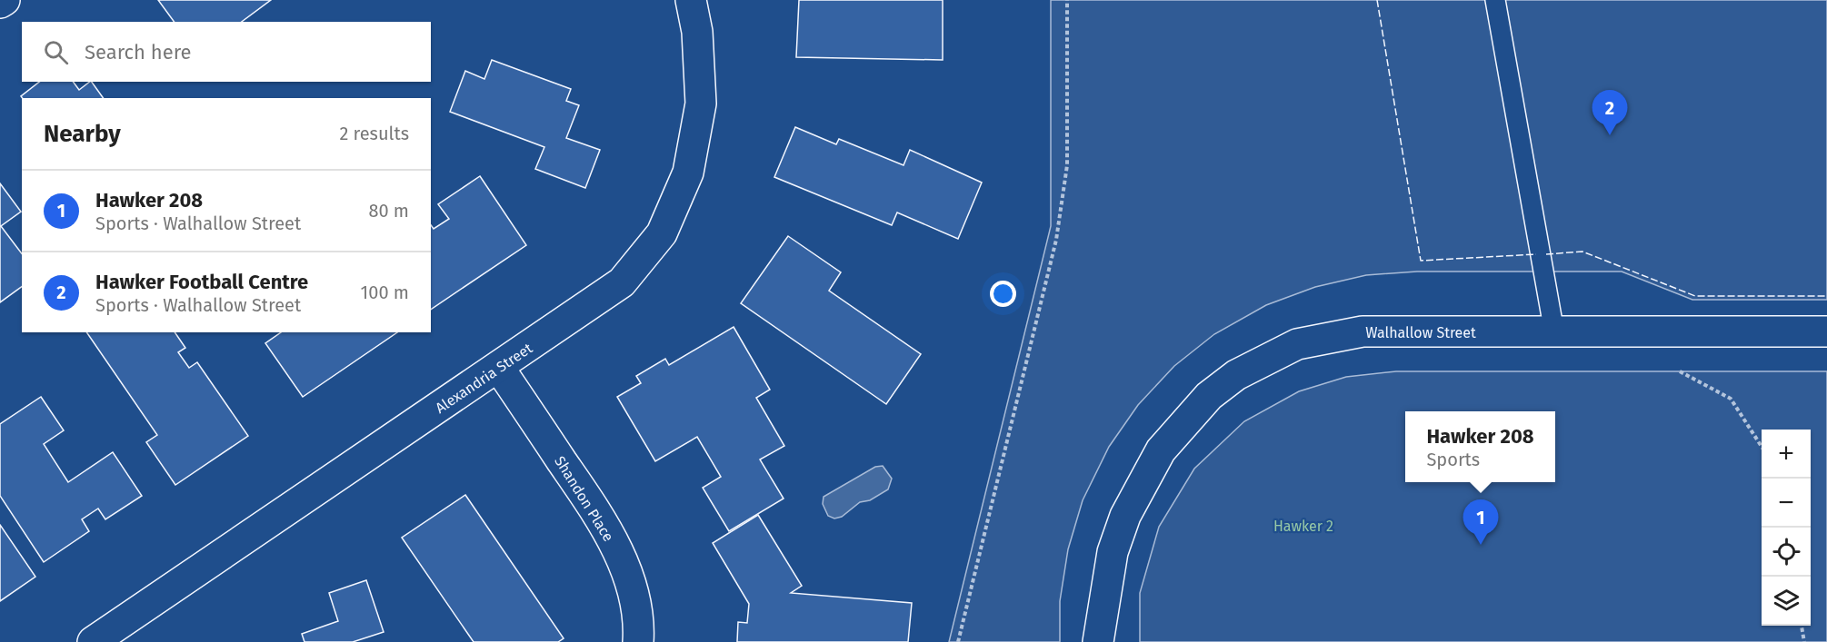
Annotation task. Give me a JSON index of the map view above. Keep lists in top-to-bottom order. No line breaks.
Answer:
{"streets":{"street":["Walhallow Street","Alexandria Street","Shandon Place"]},"crossings":[["Alexandria Street","Shandon Place"]],"parks":["Hawker 2"],"page":{"search":"Search here","pins":["2","1"],"heading":["Nearby","2 results"],"list":[{"mark":"1","name":"Hawker 208","note":"Sports · Walhallow Street","value":"80 m"},{"mark":"2","name":"Hawker Football Centre","note":"Sports · Walhallow Street","value":"100 m"}],"popup":["Hawker 208","Sports"],"map_buttons":["+","−"]}}
